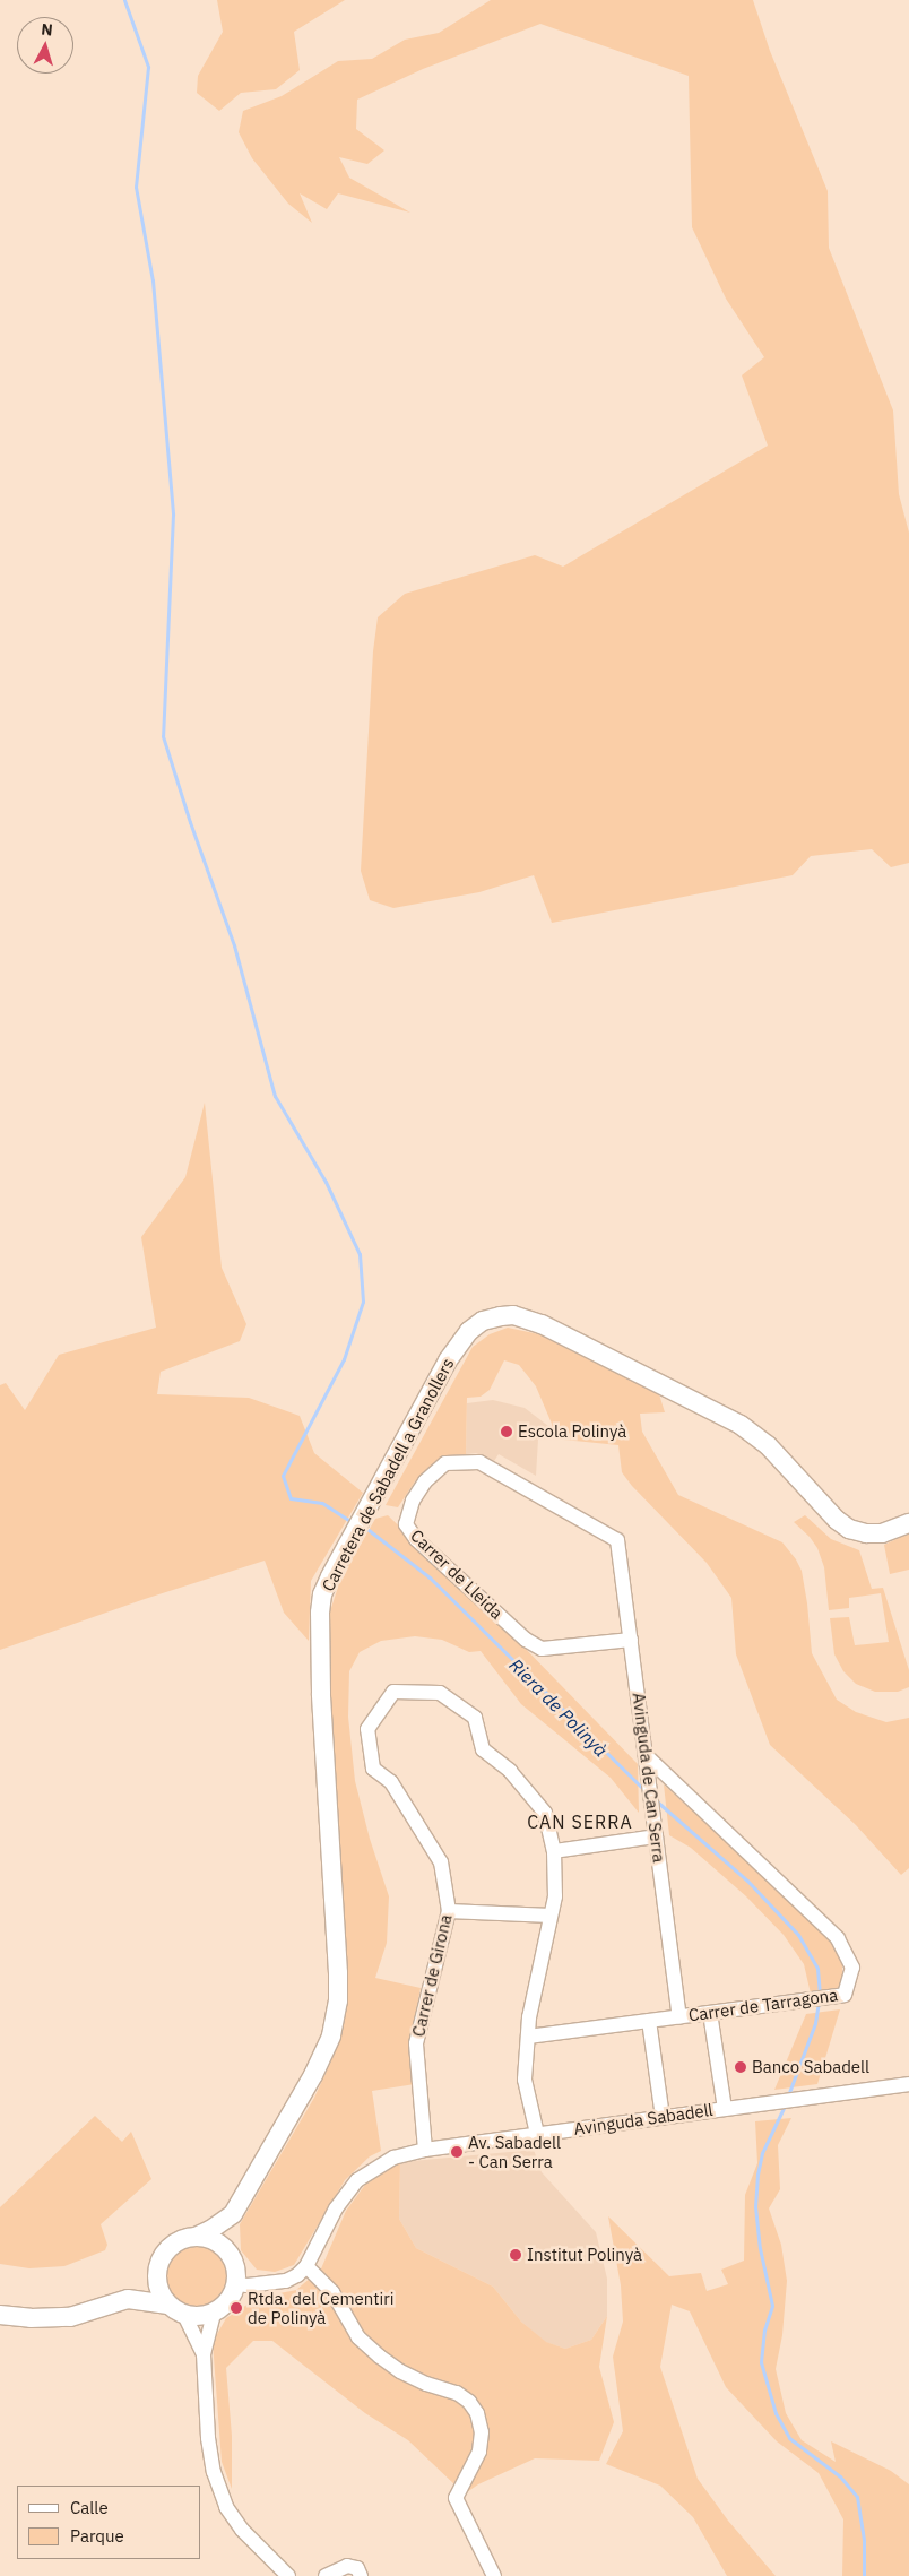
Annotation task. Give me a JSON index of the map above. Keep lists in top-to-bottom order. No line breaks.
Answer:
{"streets":{"main road":["Carretera de Sabadell a Granollers"],"street":["Carrer de Lleida","Avinguda de Can Serra","Carrer de Girona","Carrer de Tarragona","Avinguda Sabadell"]},"crossings":[["Carrer de Lleida","Avinguda de Can Serra"],["Avinguda de Can Serra","Carrer de Tarragona"],["Carrer de Girona","Carrer de Tarragona"],["Carrer de Girona","Avinguda Sabadell"]],"districts":["CAN SERRA"],"water":["Riera de Polinyà"],"places":["Escola Polinyà","Banco Sabadell","Av. Sabadell - Can Serra","Institut Polinyà","Rtda. del Cementiri de Polinyà"],"legend":["Calle","Parque"],"north":"top"}
